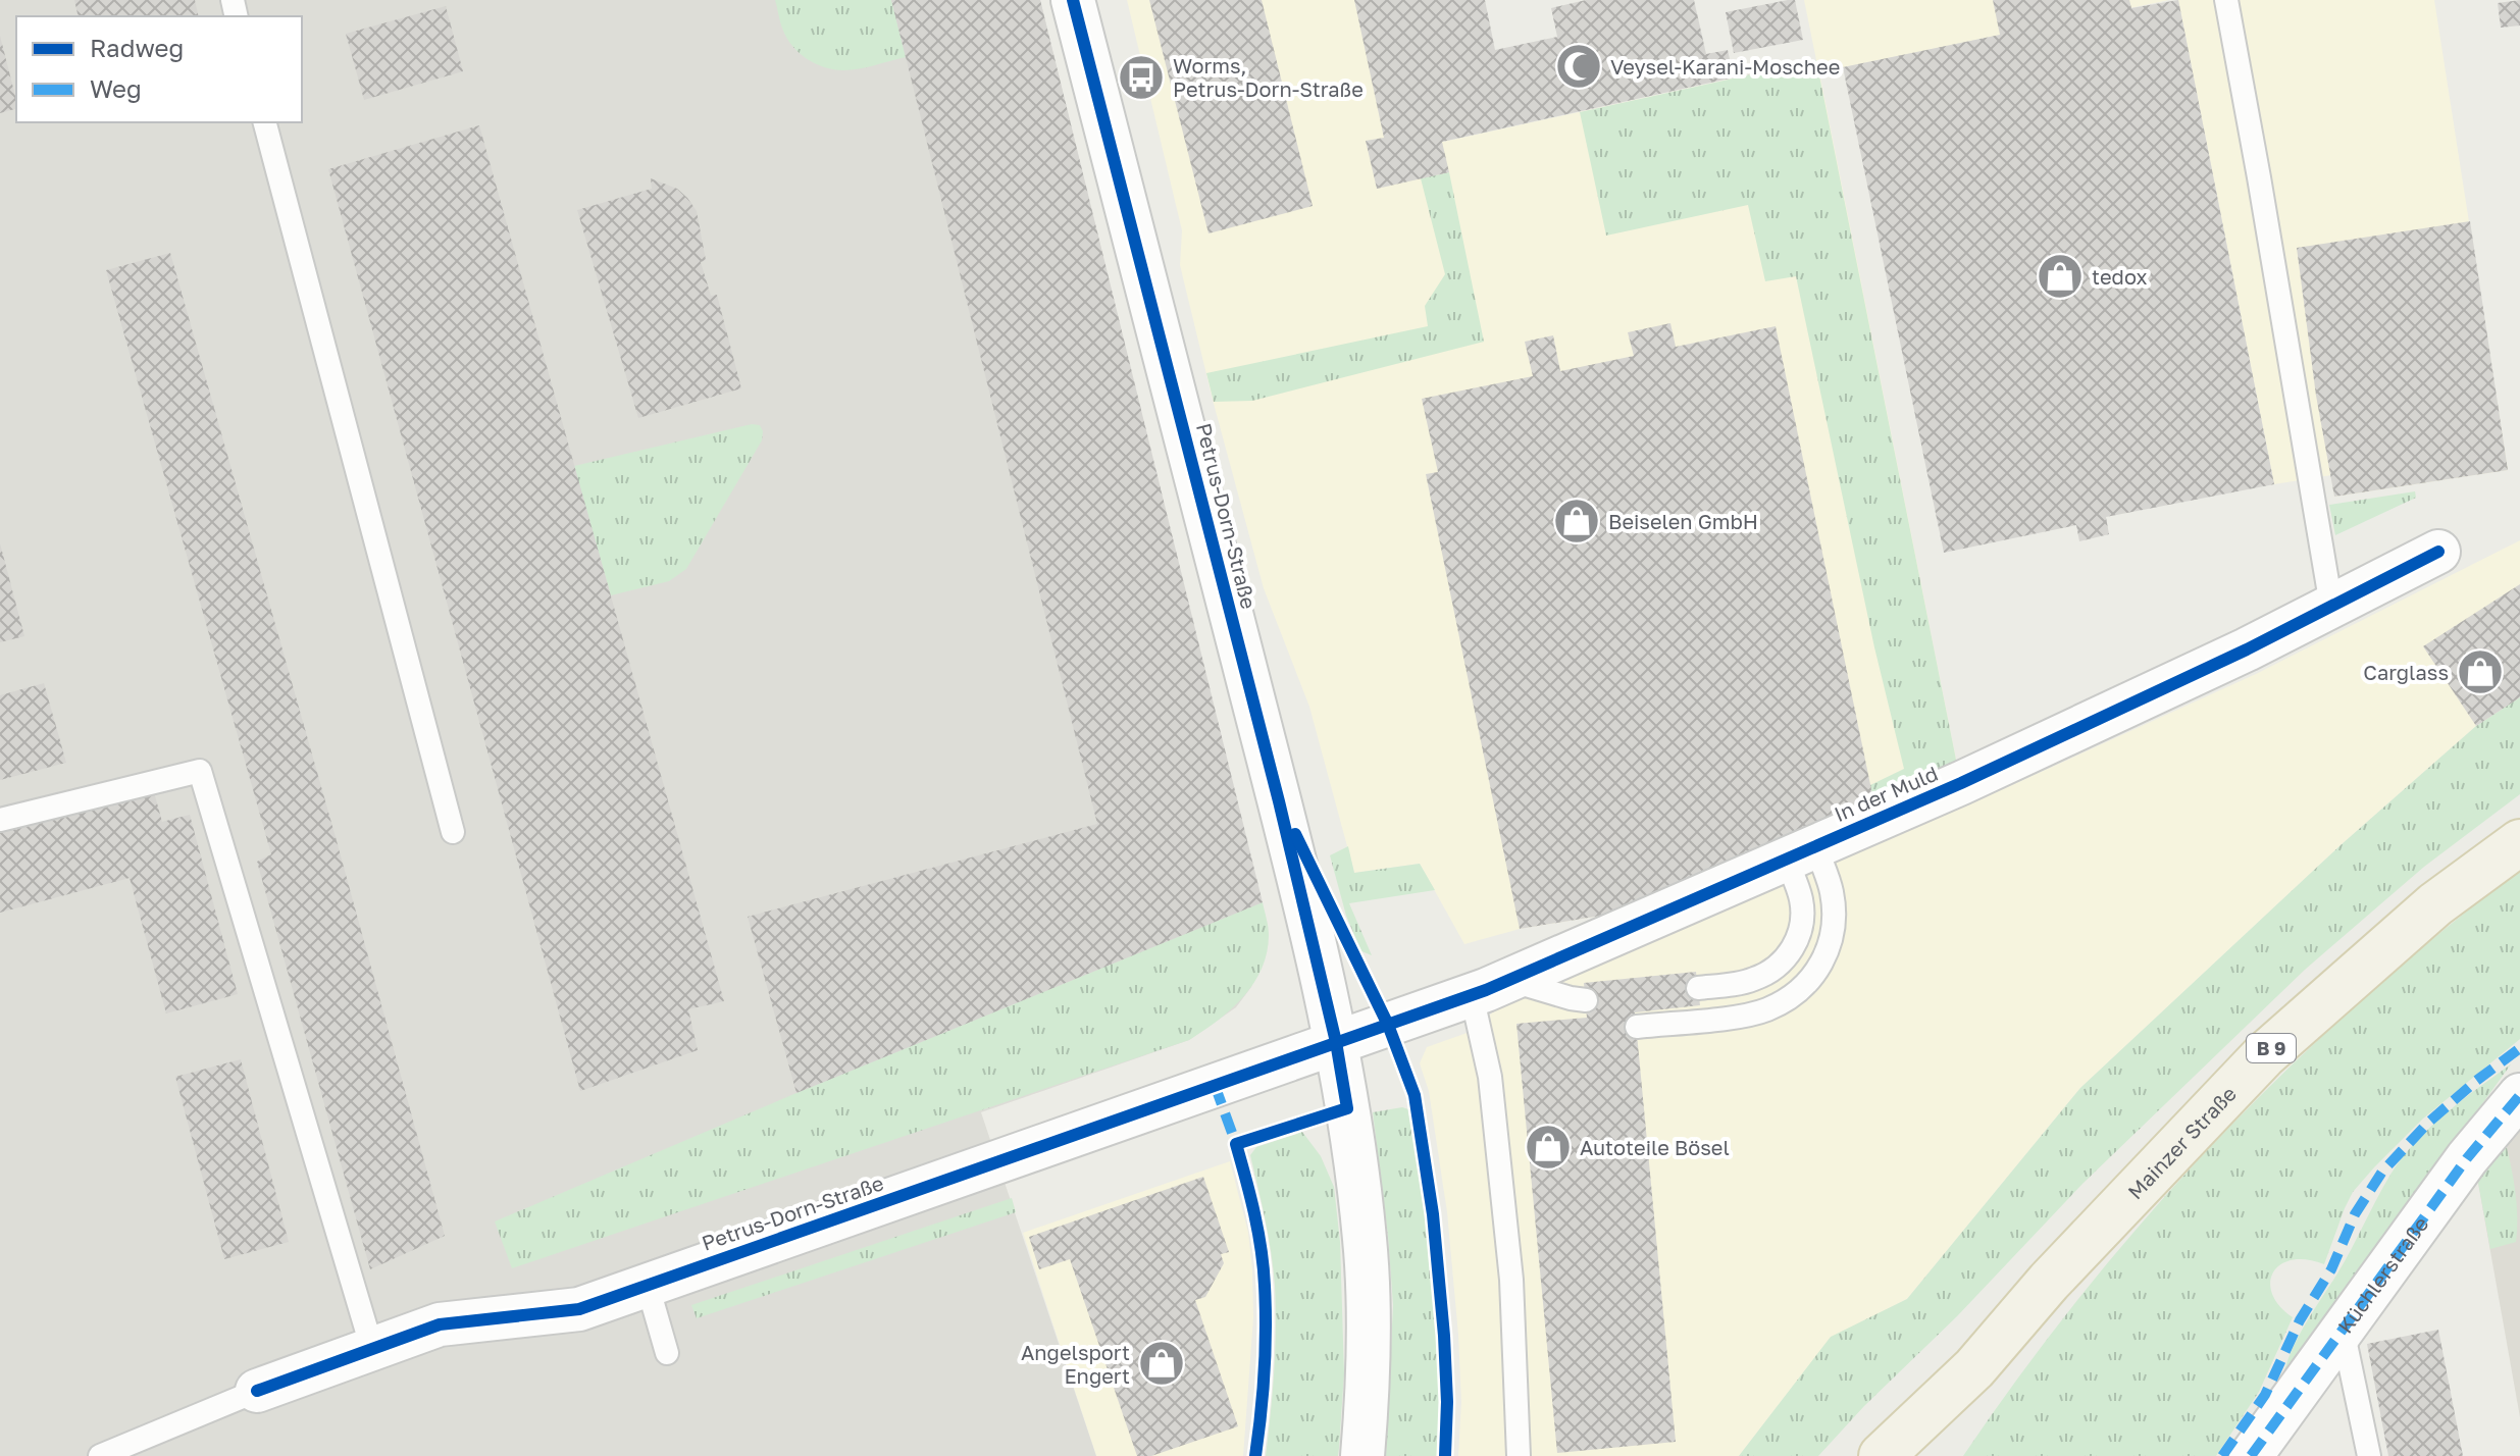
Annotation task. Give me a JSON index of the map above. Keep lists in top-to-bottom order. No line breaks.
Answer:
{"streets":{"main road":["B 9","Mainzer Straße"],"street":["Petrus-Dorn-Straße","In der Muld","Küchlerstraße"]},"crossings":[["Petrus-Dorn-Straße","In der Muld"]],"places":{"mosque":["Veysel-Karani-Moschee"],"bus stop":["Worms, Petrus-Dorn-Straße"],"shop":["tedox","Beiselen GmbH","Carglass","Autoteile Bösel","Angelsport Engert"]},"legend":["Radweg","Weg"]}
